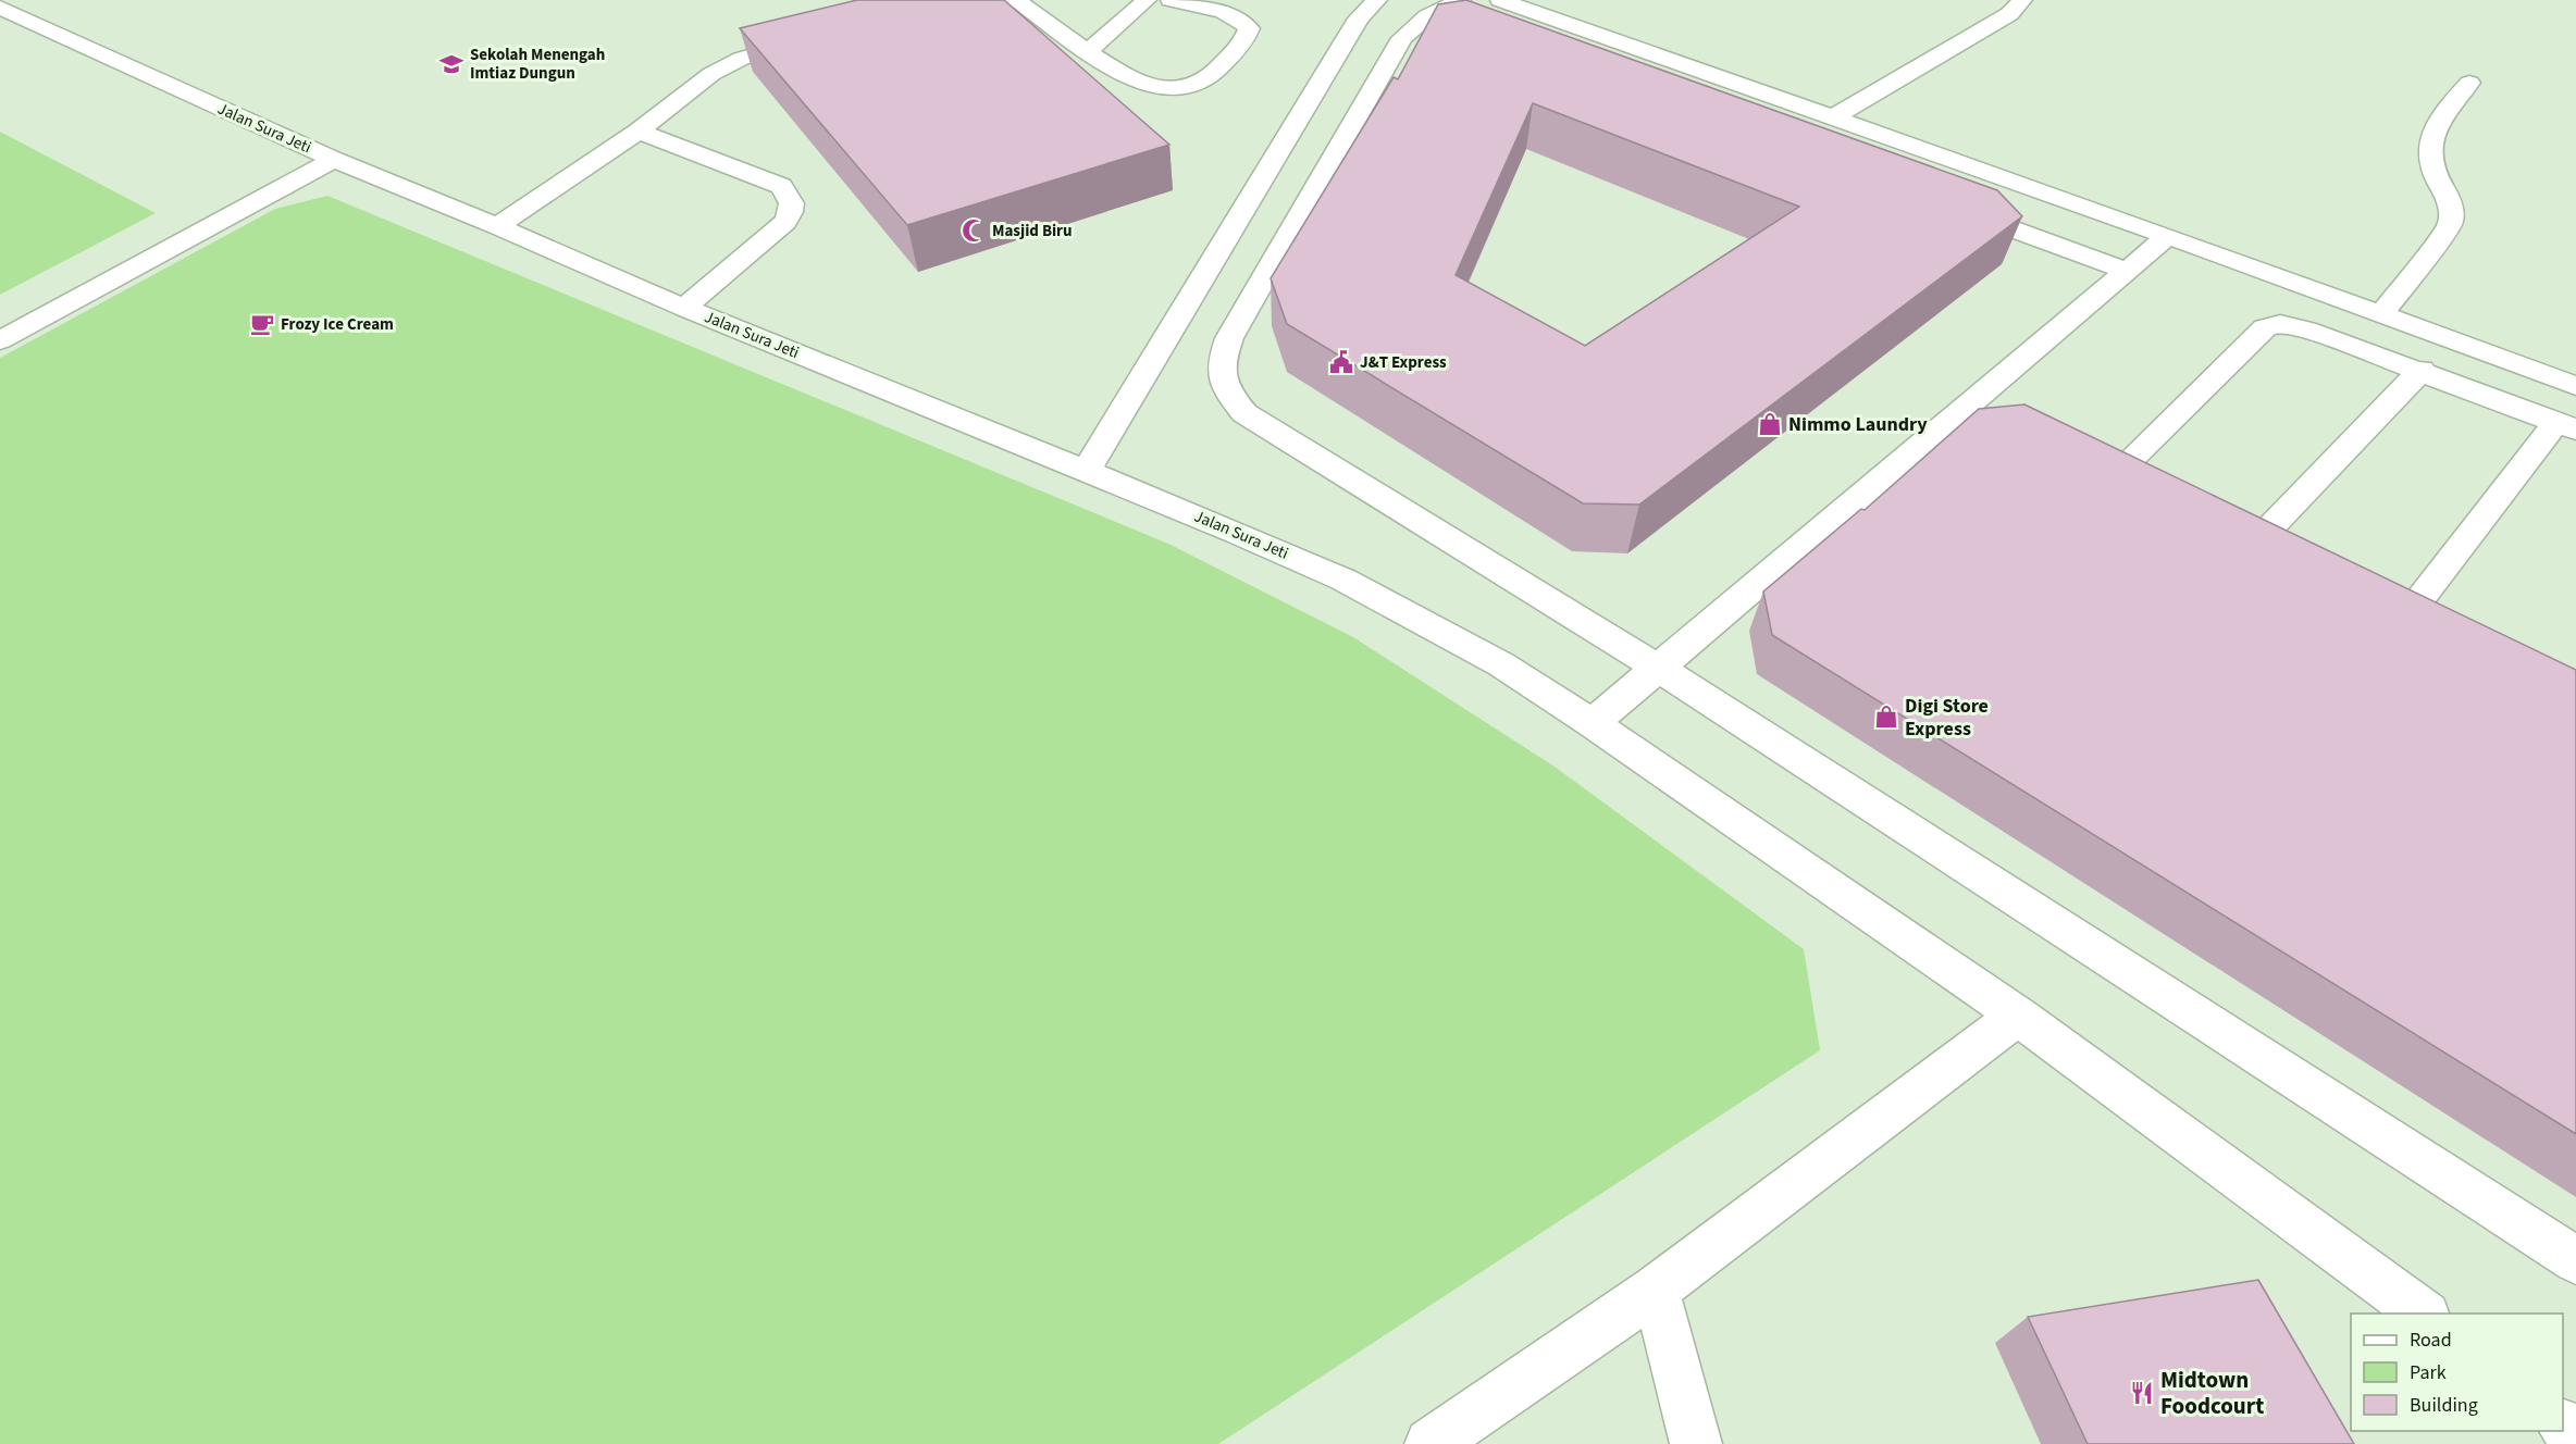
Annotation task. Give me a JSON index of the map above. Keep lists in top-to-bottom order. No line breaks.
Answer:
{"streets":{"street":["Jalan Sura Jeti"]},"places":{"school or university":["Sekolah Menengah Imtiaz Dungun"],"mosque":["Masjid Biru"],"cafe":["Frozy Ice Cream"],"public building":["J&T Express"],"shop":["Nimmo Laundry","Digi Store Express"],"restaurant":["Midtown Foodcourt"]},"legend":["Road","Park","Building"]}
